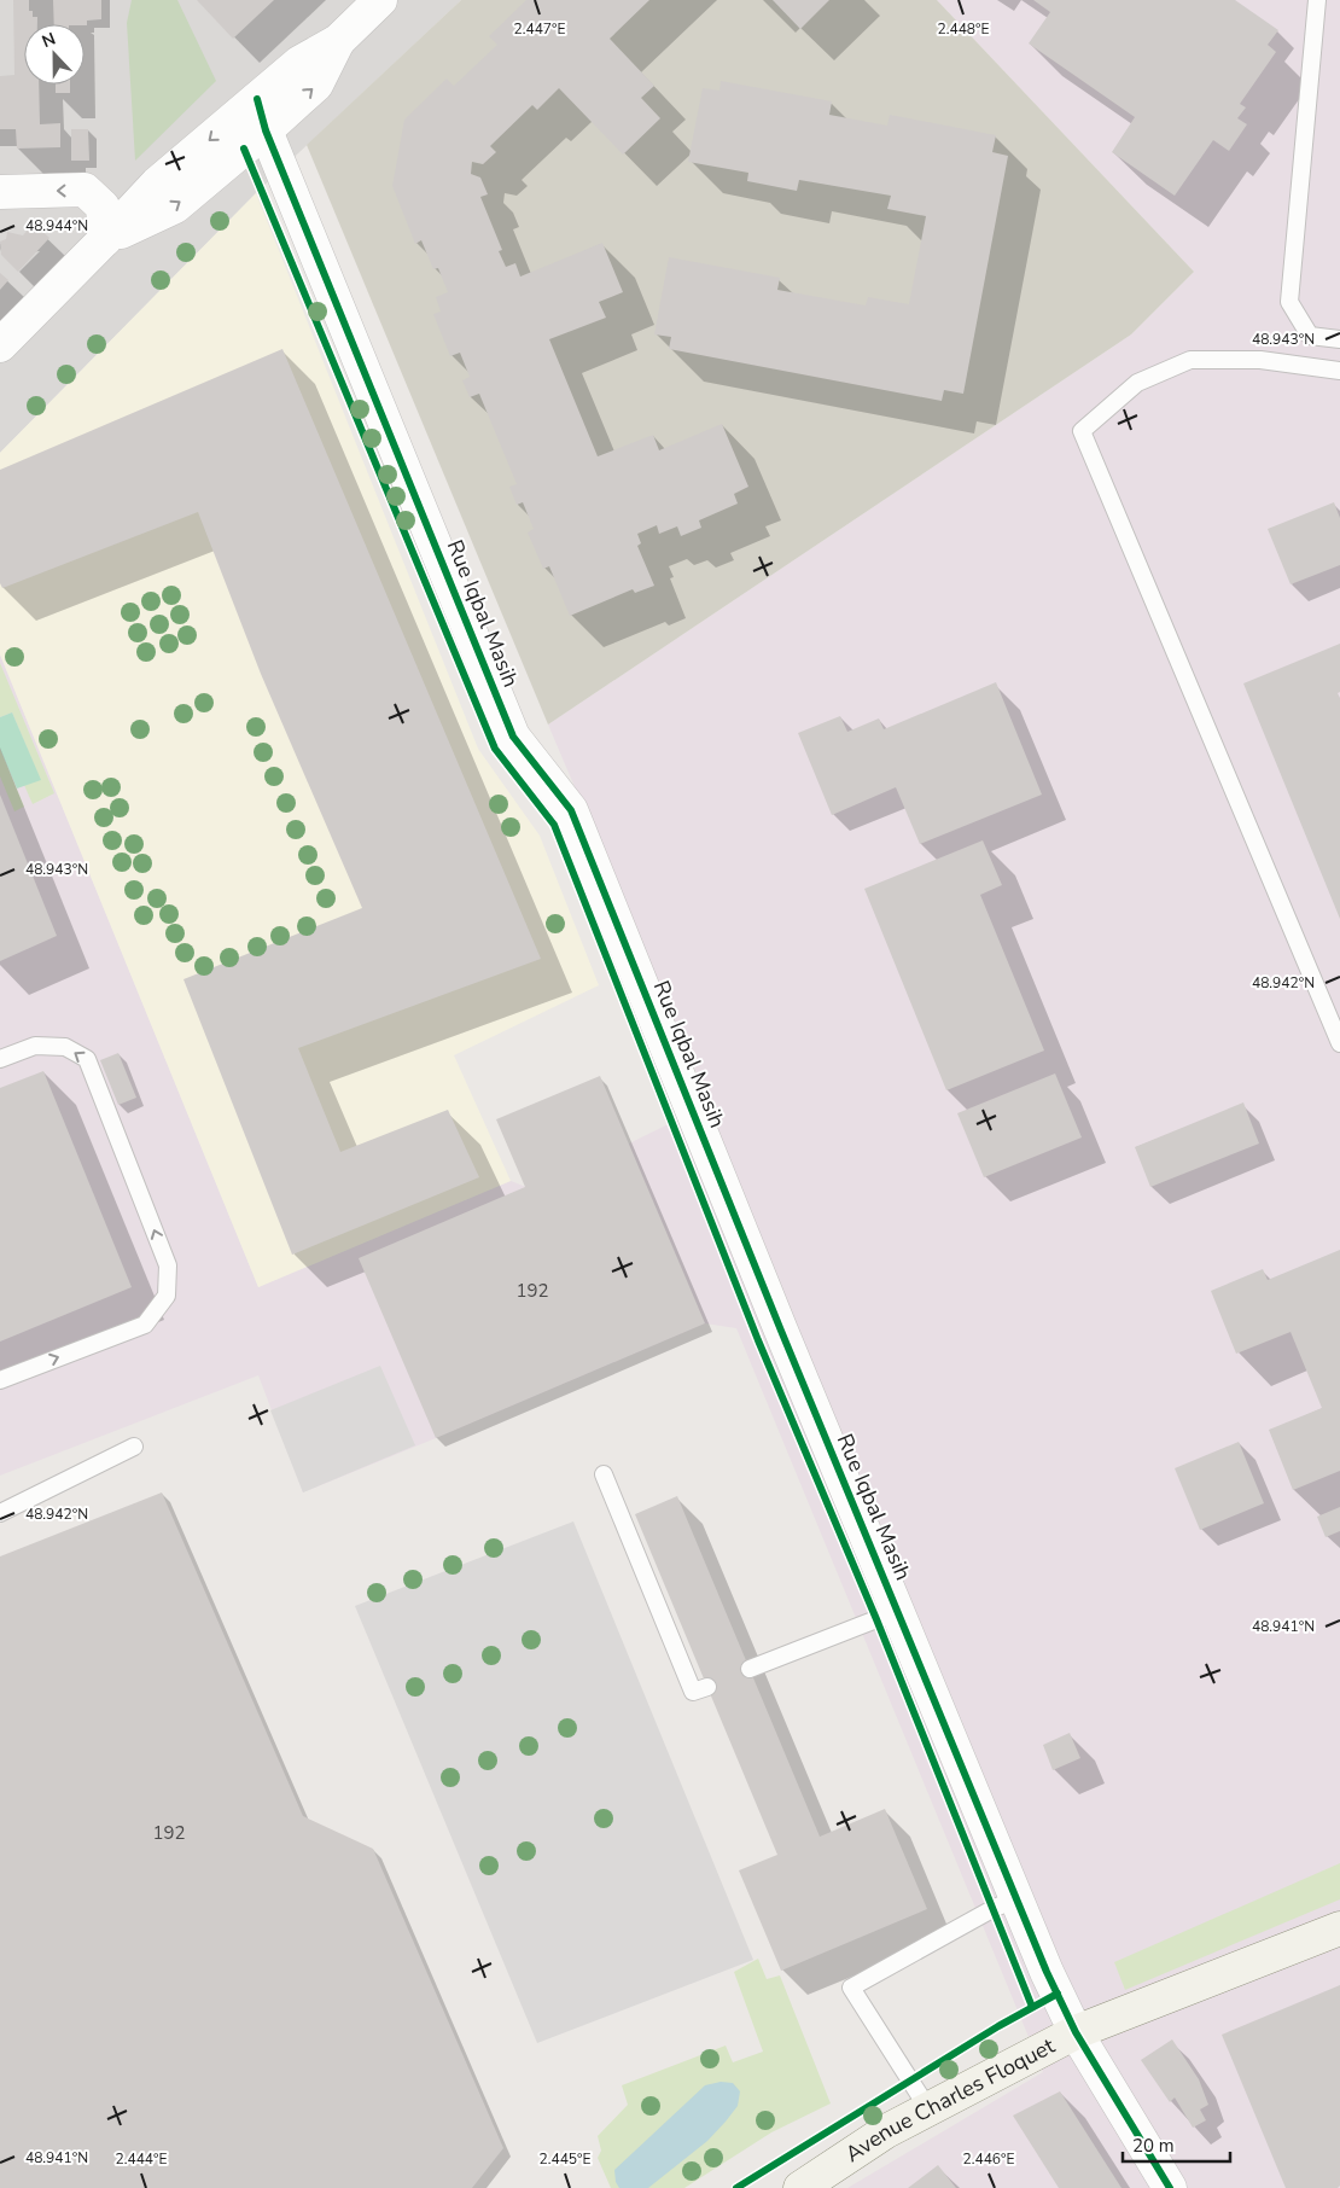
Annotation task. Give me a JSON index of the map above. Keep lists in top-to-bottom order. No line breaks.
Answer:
{"streets":{"main road":["Avenue Charles Floquet"],"street":["Rue Iqbal Masih"]},"crossings":[["Rue Iqbal Masih","Avenue Charles Floquet"]],"house_numbers":["192","192"],"scale_bar":"20 m","north":"top","coordinates":["2.447°E","2.448°E","48.944°N","48.943°N","48.942°N","48.941°N","2.444°E","2.445°E","2.446°E"]}
